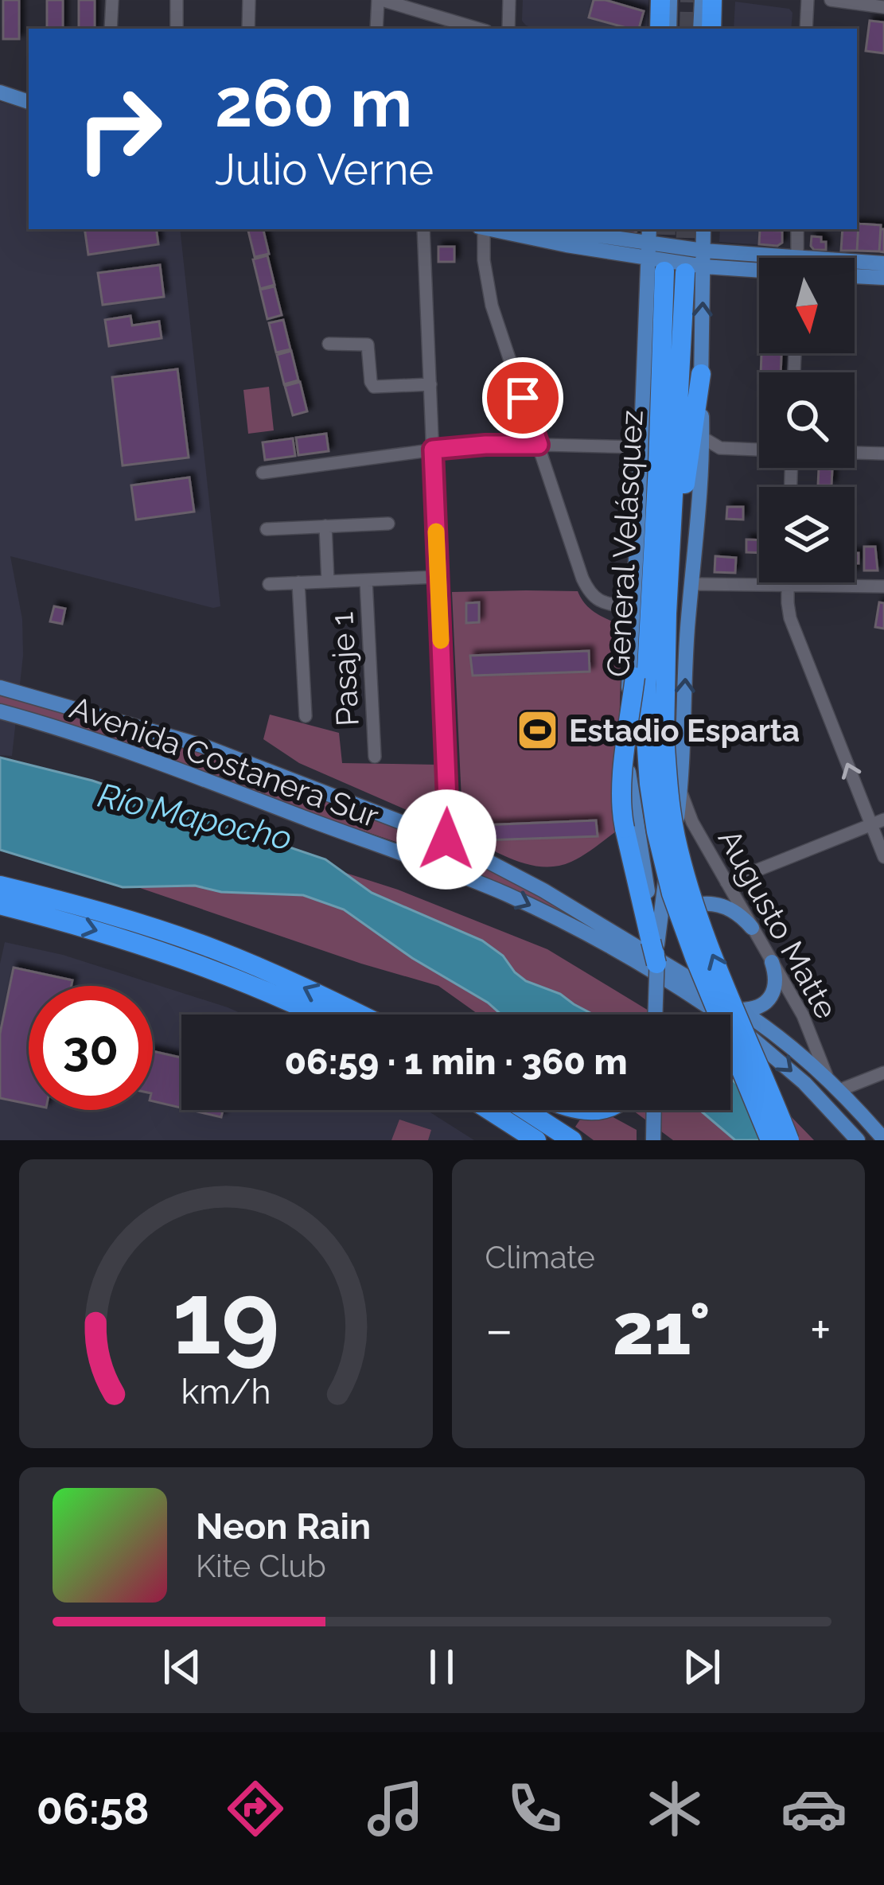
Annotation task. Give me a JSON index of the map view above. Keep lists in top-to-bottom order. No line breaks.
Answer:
{"streets":{"highway":["General Velásquez"],"main road":["Avenida Costanera Sur"],"street":["Pasaje 1","Augusto Matte"]},"crossings":[["Avenida Costanera Sur","Augusto Matte"]],"water":["Río Mapocho"],"places":{"sports":["Estadio Esparta"]},"north":"bottom","page":{"turn":["260 m","Julio Verne"],"limit":"30","trip":"06:59 · 1 min · 360 m","tile":"Climate","heat":["−","21°","+"],"song":["Neon Rain","Kite Club"],"tabs":"06:58","gauge":["19","km/h"]}}
